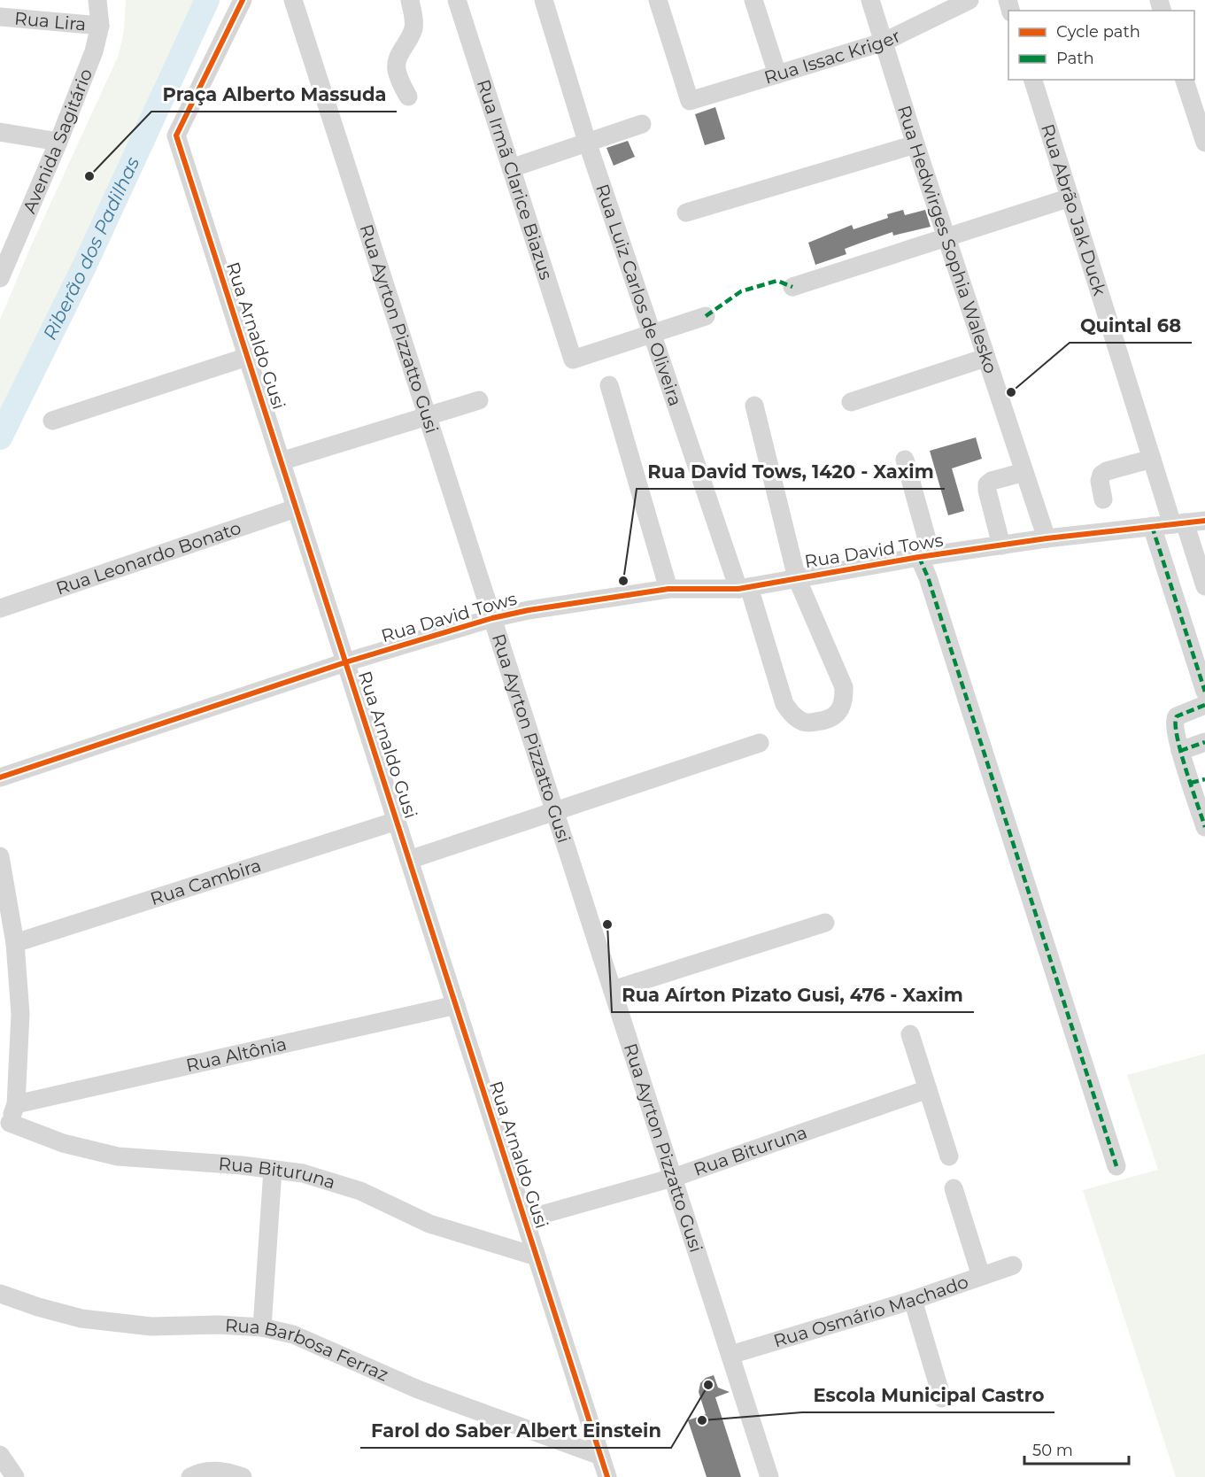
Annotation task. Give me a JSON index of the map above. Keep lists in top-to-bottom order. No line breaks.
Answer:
{"streets":{"street":["Rua Lira","Rua Issac Kriger","Avenida Sagitário","Rua Irmã Clarice Biazus","Rua Abrão Jak Duck","Rua Hedwirges Sophia Walesko","Rua Luiz Carlos de Oliveira","Rua Ayrton Pizzatto Gusi","Rua Arnaldo Gusi","Rua David Tows","Rua Leonardo Bonato","Rua Cambira","Rua Altônia","Rua Bituruna","Rua Osmário Machado","Rua Barbosa Ferraz"]},"crossings":[["Rua Lira","Avenida Sagitário"],["Rua Issac Kriger","Rua Hedwirges Sophia Walesko"],["Rua Irmã Clarice Biazus","Rua Luiz Carlos de Oliveira"],["Rua Abrão Jak Duck","Rua David Tows"],["Rua Hedwirges Sophia Walesko","Rua David Tows"],["Rua Luiz Carlos de Oliveira","Rua David Tows"],["Rua Ayrton Pizzatto Gusi","Rua David Tows"],["Rua Ayrton Pizzatto Gusi","Rua Bituruna"],["Rua Ayrton Pizzatto Gusi","Rua Osmário Machado"],["Rua Arnaldo Gusi","Rua David Tows"],["Rua Arnaldo Gusi","Rua Leonardo Bonato"],["Rua Arnaldo Gusi","Rua Cambira"],["Rua Arnaldo Gusi","Rua Altônia"],["Rua Arnaldo Gusi","Rua Bituruna"],["Rua Arnaldo Gusi","Rua Barbosa Ferraz"]],"water":["Riberão dos Padilhas"],"places":["Praça Alberto Massuda","Quintal 68","Rua David Tows, 1420 - Xaxim","Rua Aírton Pizato Gusi, 476 - Xaxim","Farol do Saber Albert Einstein","Escola Municipal Castro"],"legend":["Cycle path","Path"],"scale_bar":"50 m"}
